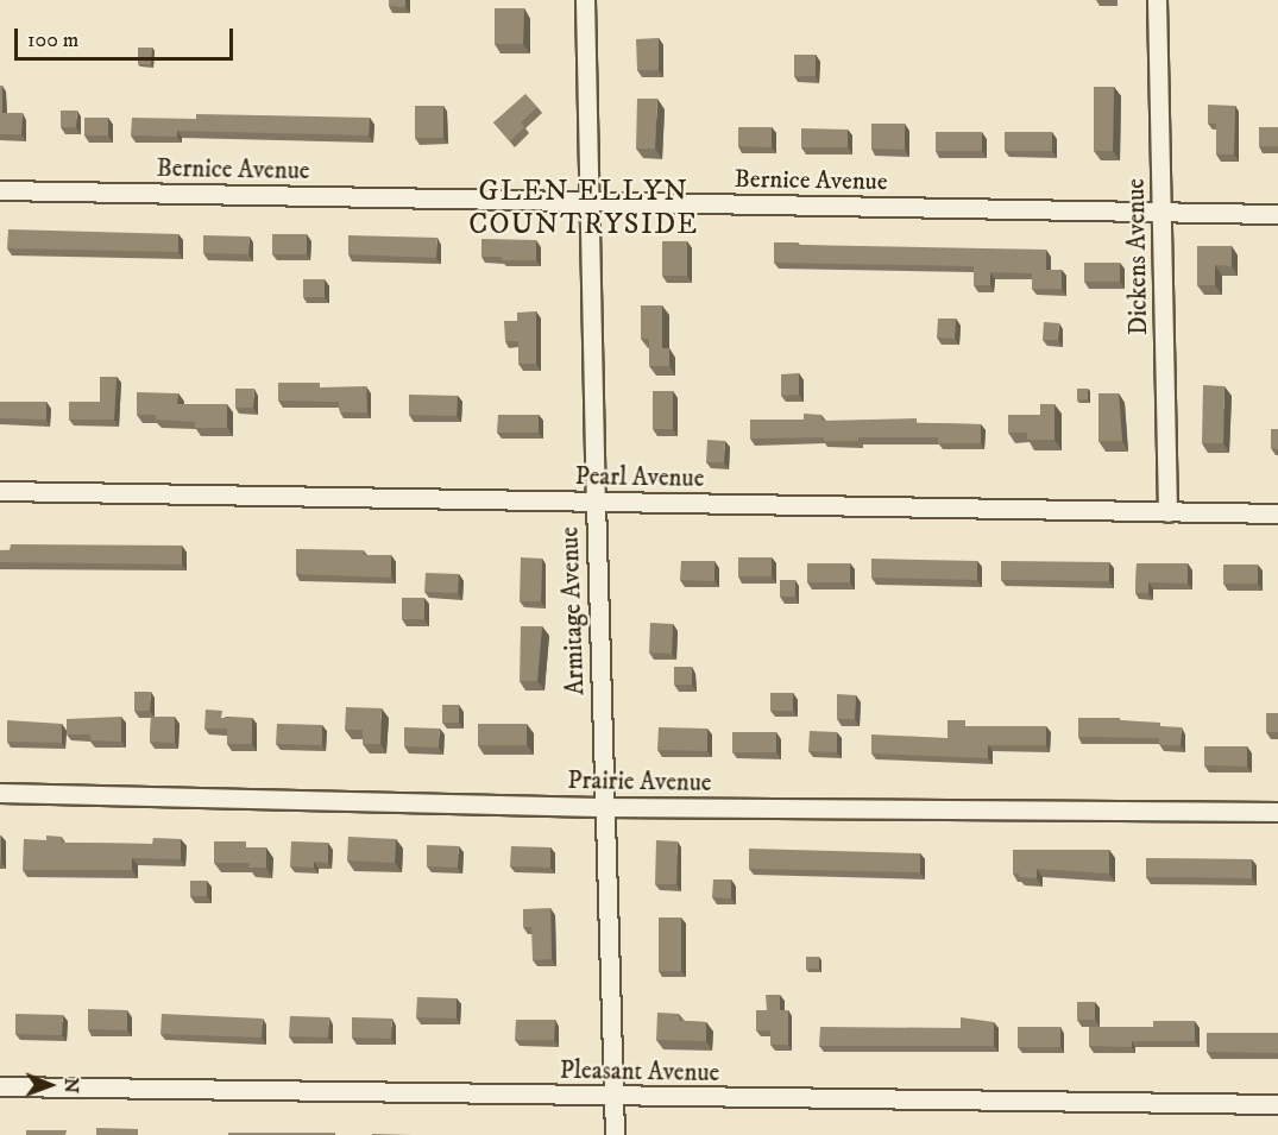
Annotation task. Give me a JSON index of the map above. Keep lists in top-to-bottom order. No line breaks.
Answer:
{"streets":{"street":["Bernice Avenue","Dickens Avenue","Pearl Avenue","Armitage Avenue","Prairie Avenue","Pleasant Avenue"]},"crossings":[["Bernice Avenue","Dickens Avenue"],["Bernice Avenue","Armitage Avenue"],["Dickens Avenue","Pearl Avenue"],["Pearl Avenue","Armitage Avenue"],["Armitage Avenue","Prairie Avenue"],["Armitage Avenue","Pleasant Avenue"]],"districts":["GLEN ELLYN COUNTRYSIDE"],"scale_bar":"100 m","north":"right"}
